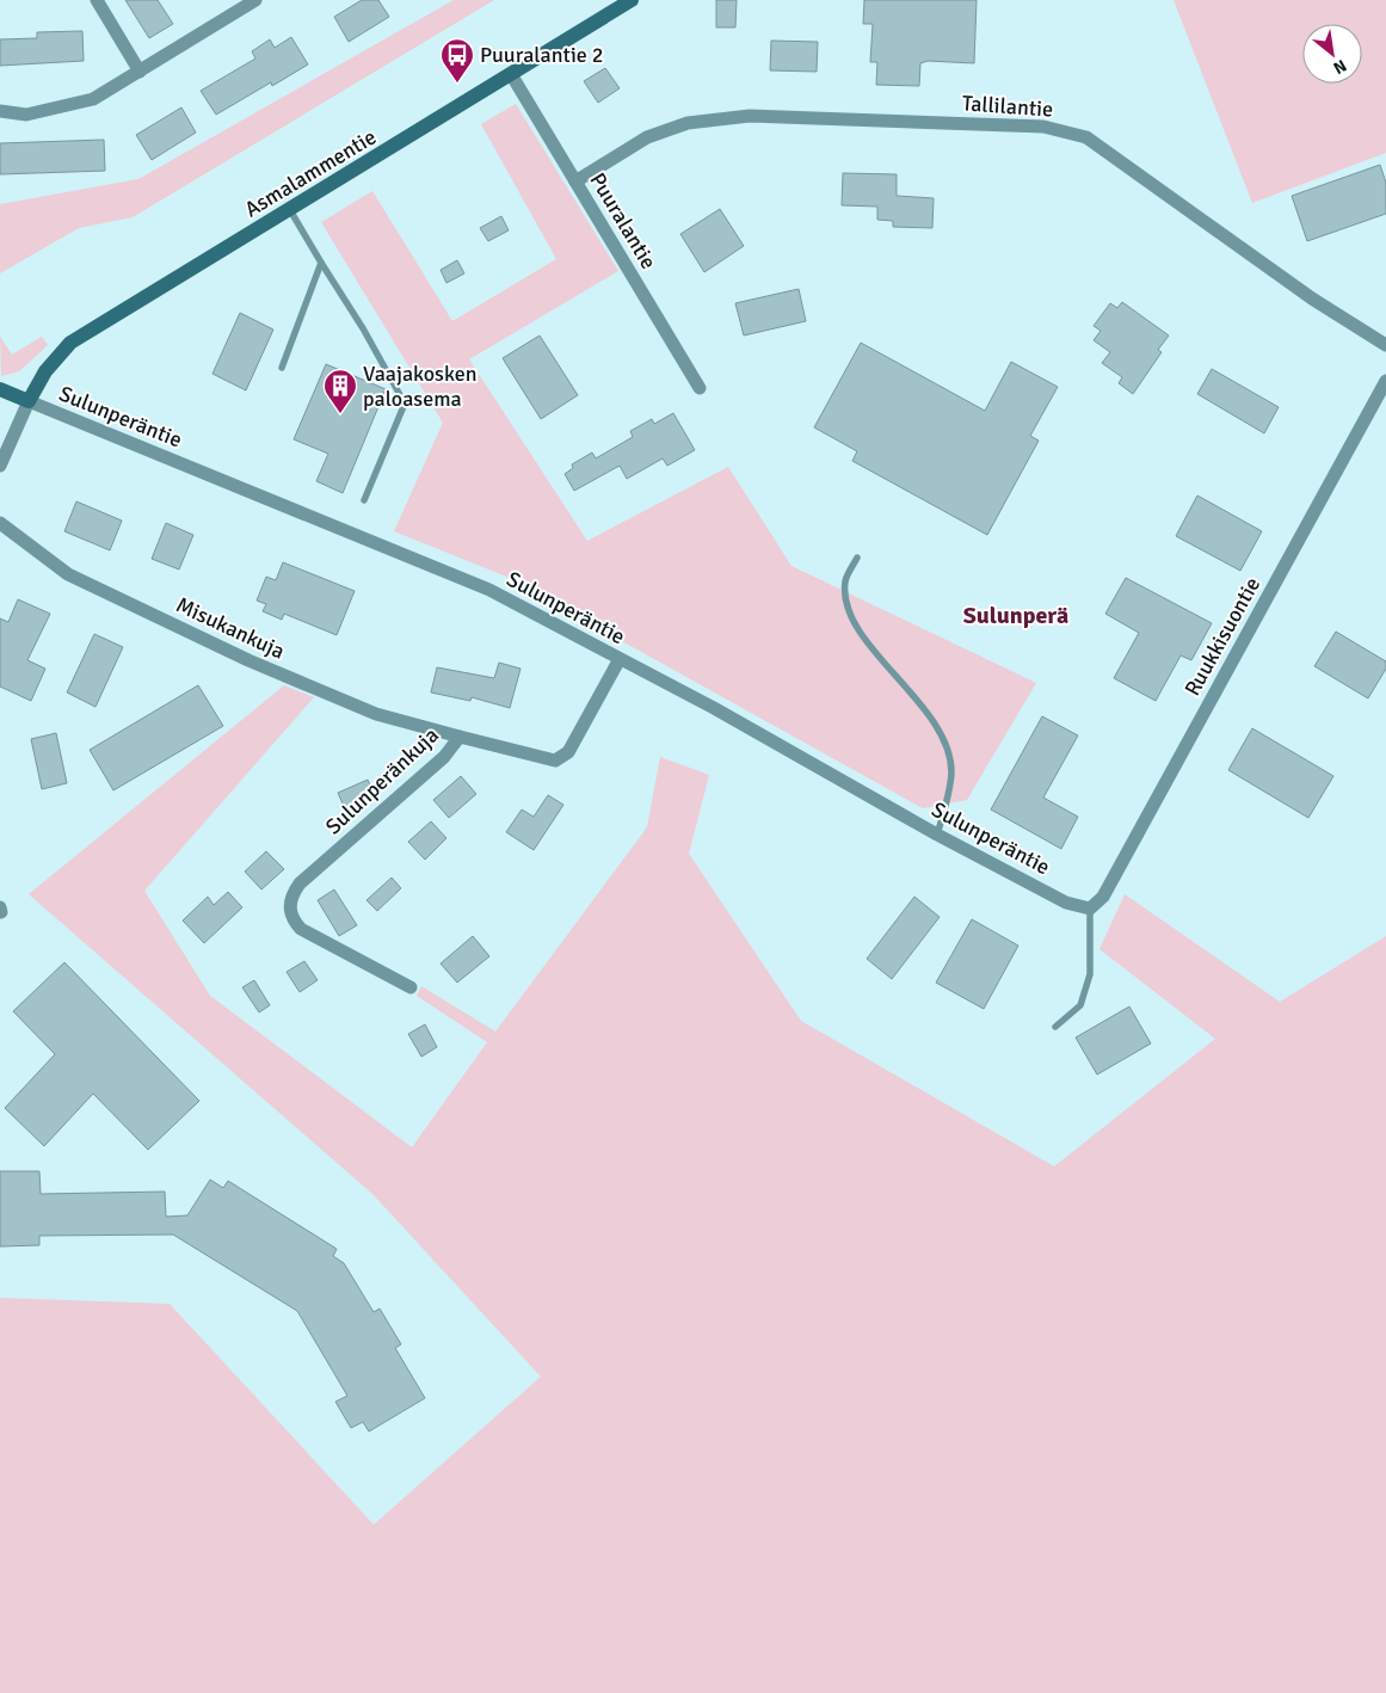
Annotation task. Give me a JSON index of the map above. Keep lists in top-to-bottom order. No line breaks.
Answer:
{"streets":{"street":["Tallilantie","Asmalammentie","Puuralantie","Sulunperäntie","Misukankuja","Ruukkisuontie","Sulunperänkuja"]},"crossings":[["Tallilantie","Puuralantie"],["Asmalammentie","Puuralantie"],["Asmalammentie","Sulunperäntie"],["Sulunperäntie","Ruukkisuontie"],["Sulunperäntie","Sulunperänkuja"],["Misukankuja","Sulunperänkuja"]],"districts":["Sulunperä"],"places":{"bus stop":["Puuralantie 2"],"building":["Vaajakosken paloasema"]},"north":"bottom right"}
